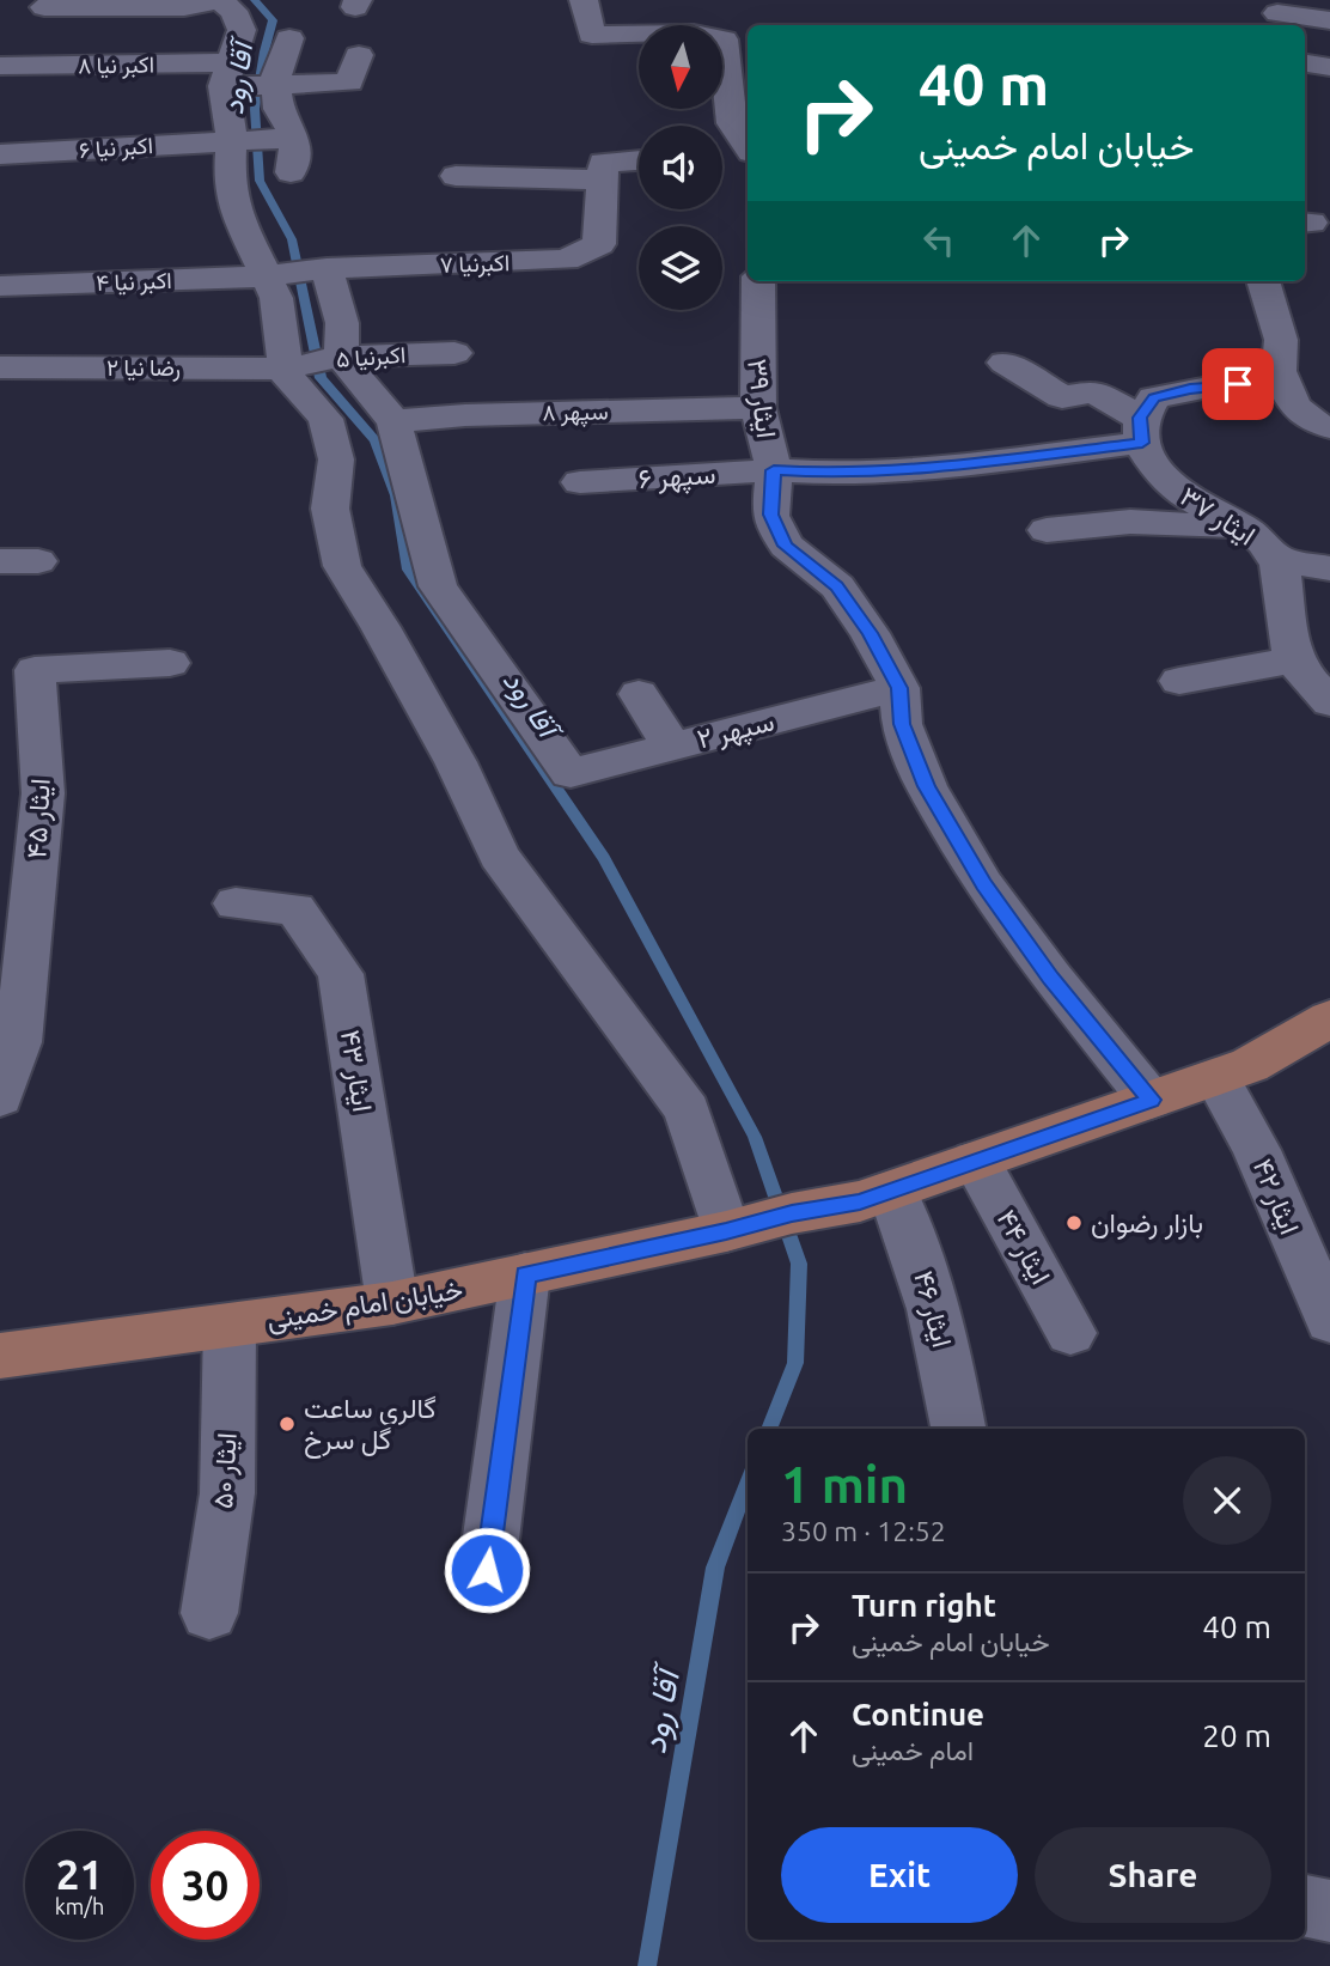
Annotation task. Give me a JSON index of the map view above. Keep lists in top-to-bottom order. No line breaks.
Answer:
{"streets":{"main road":["خیابان امام خمینی"],"street":["اکبر نیا ۸","اکبر نیا ۶","اکبرنیا ۷","اکبر نیا ۴","اکبرنیا ۵","رضا نیا ۲","ایثار ۳۹","سپهر ۸","سپهر ۶","ایثار ۳۷","سپهر ۲","ایثار ۴۵","ایثار ۴۳","ایثار ۴۲","ایثار ۴۴","ایثار ۴۶","ایثار ۵۰"]},"crossings":[["اکبرنیا ۷","اکبر نیا ۴"],["اکبرنیا ۵","رضا نیا ۲"],["ایثار ۳۹","سپهر ۸"],["ایثار ۳۹","سپهر ۶"],["ایثار ۳۹","سپهر ۲"],["سپهر ۸","سپهر ۲"],["سپهر ۶","ایثار ۳۷"],["ایثار ۴۳","خیابان امام خمینی"],["خیابان امام خمینی","ایثار ۴۶"],["خیابان امام خمینی","ایثار ۵۰"]],"water":["آقا رود"],"places":["بازار رضوان","گالری ساعت گل سرخ"],"north":"bottom","page":{"turn":["40 m","خیابان امام خمینی"],"heading":["1 min","350 m · 12:52"],"list":[{"name":"Turn right","note":"خیابان امام خمینی","value":"40 m"},{"name":"Continue","note":"امام خمینی","value":"20 m"}],"buttons":["Exit","Share"],"speed":"21 km/h","limit":"30"}}
